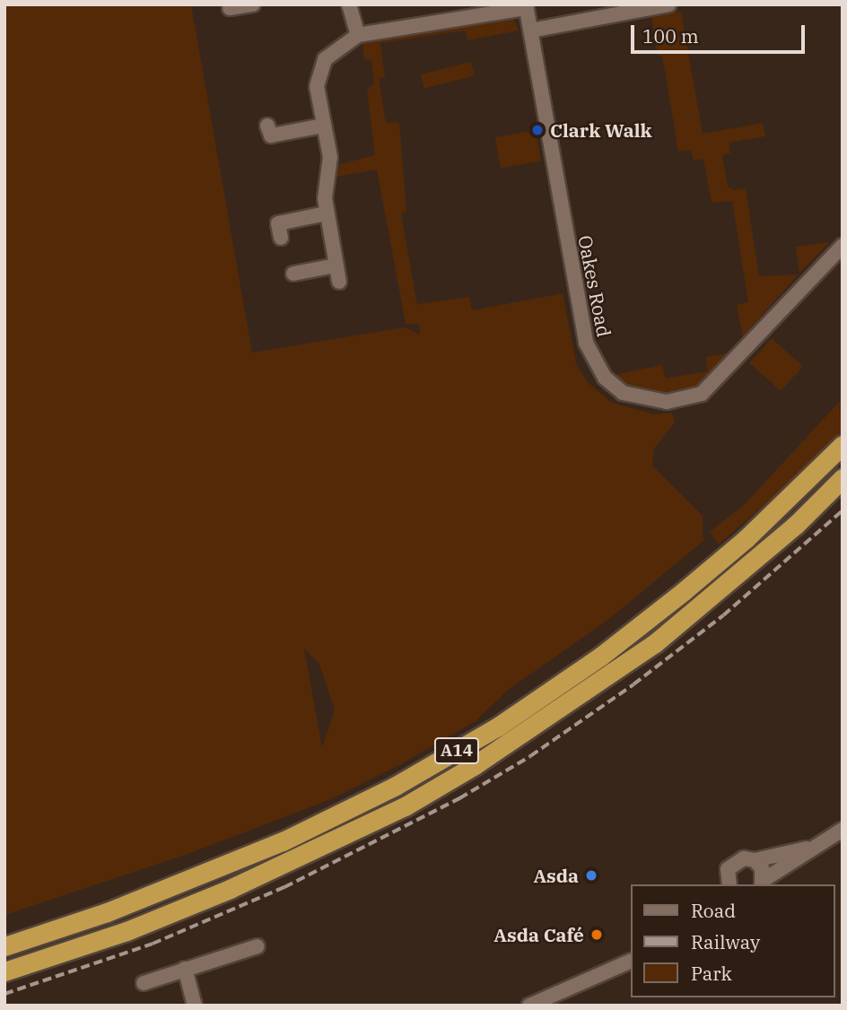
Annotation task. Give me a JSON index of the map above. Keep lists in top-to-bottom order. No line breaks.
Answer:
{"streets":{"highway":["A14"],"street":["Oakes Road"]},"places":["Clark Walk","Asda","Asda Café"],"legend":["Road","Railway","Park"],"scale_bar":"100 m"}
